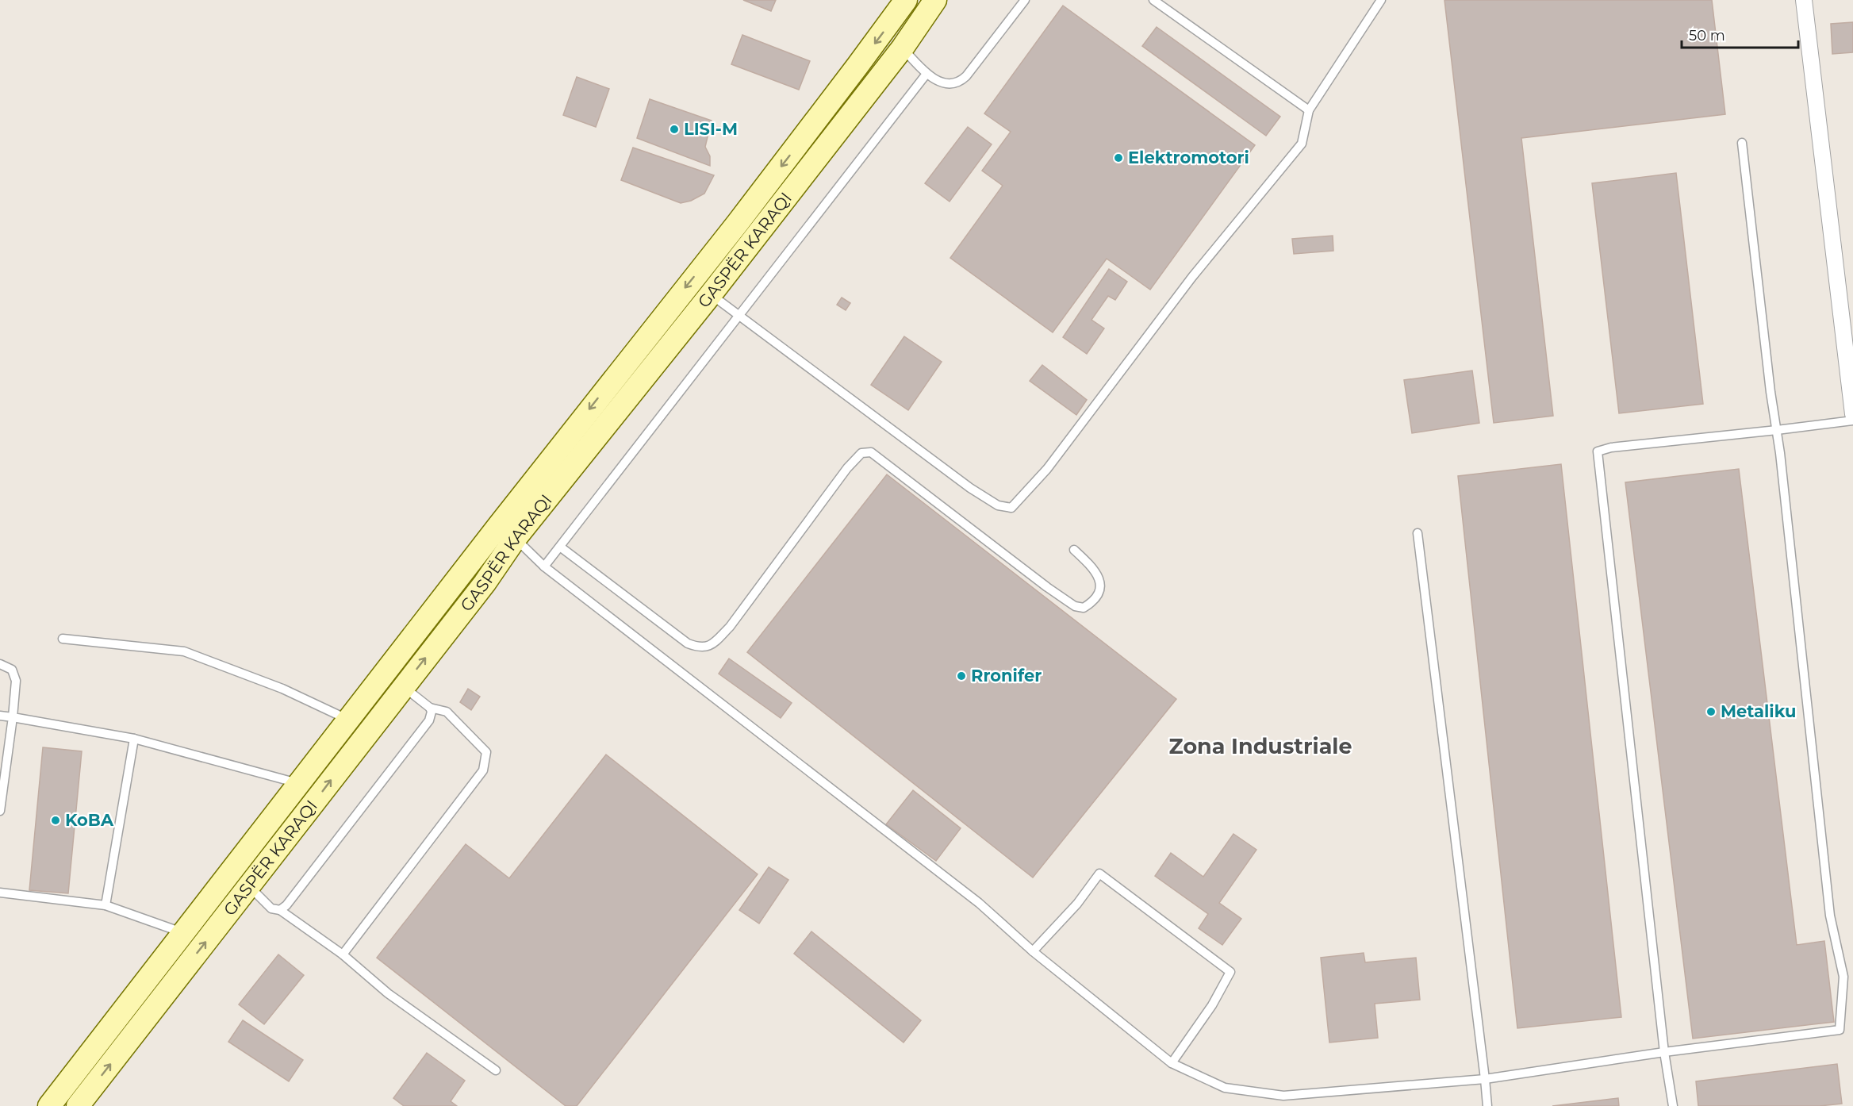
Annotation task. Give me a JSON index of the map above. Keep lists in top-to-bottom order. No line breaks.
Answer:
{"streets":{"main road":["GASPËR KARAQI"]},"districts":["Zona Industriale"],"places":["LISI-M","Elektromotori","Rronifer","Metaliku","KoBA"],"scale_bar":"50 m"}
